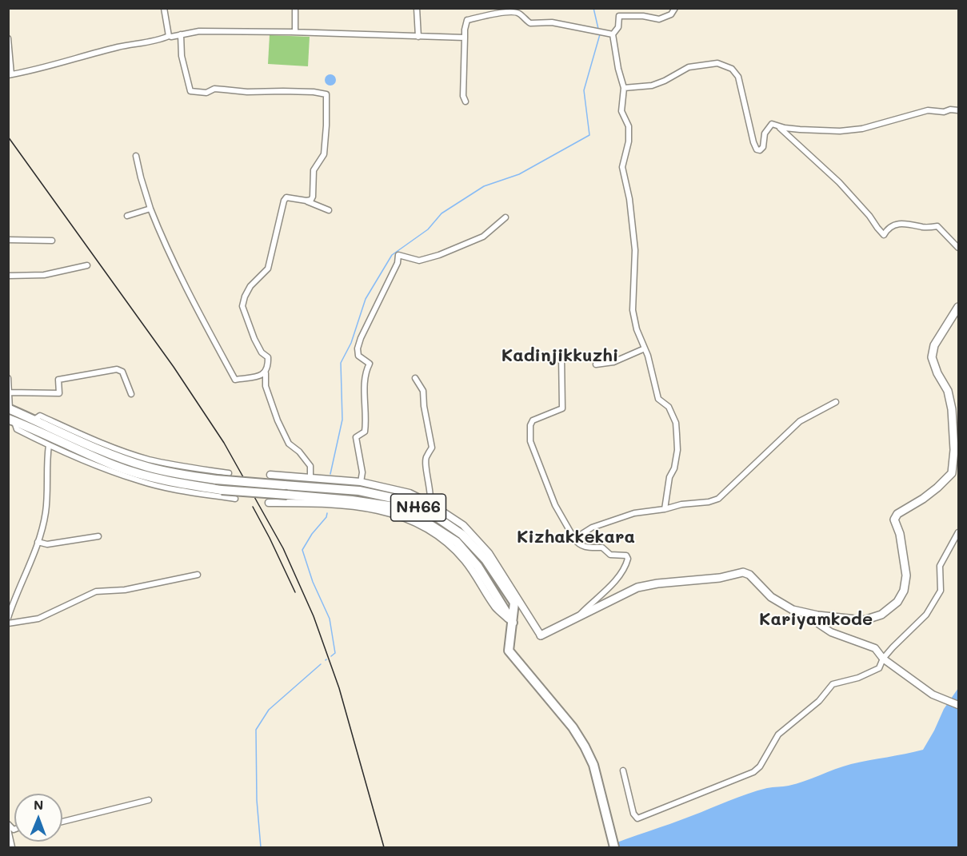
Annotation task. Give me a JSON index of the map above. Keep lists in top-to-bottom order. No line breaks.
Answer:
{"streets":{"highway":["NH66"]},"districts":["Kadinjikkuzhi","Kizhakkekara","Kariyamkode"],"north":"top"}
